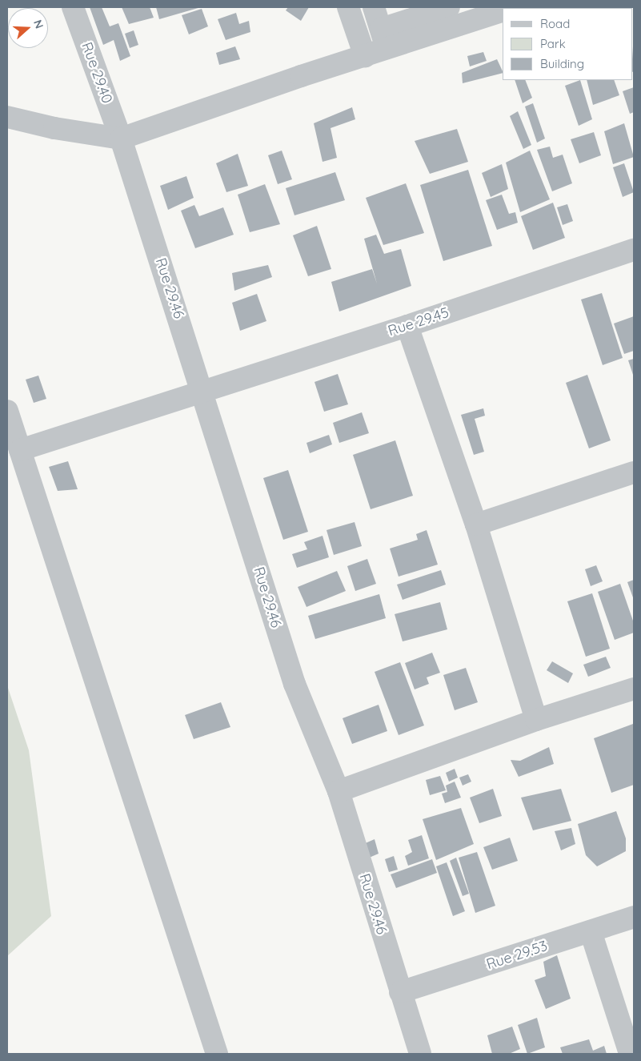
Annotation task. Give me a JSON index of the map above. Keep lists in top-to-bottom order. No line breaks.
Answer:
{"streets":{"street":["Rue 29.40","Rue 29.46","Rue 29.45","Rue 29.53"]},"crossings":[["Rue 29.40","Rue 29.46"],["Rue 29.46","Rue 29.45"],["Rue 29.46","Rue 29.53"]],"legend":["Road","Park","Building"],"north":"right"}
